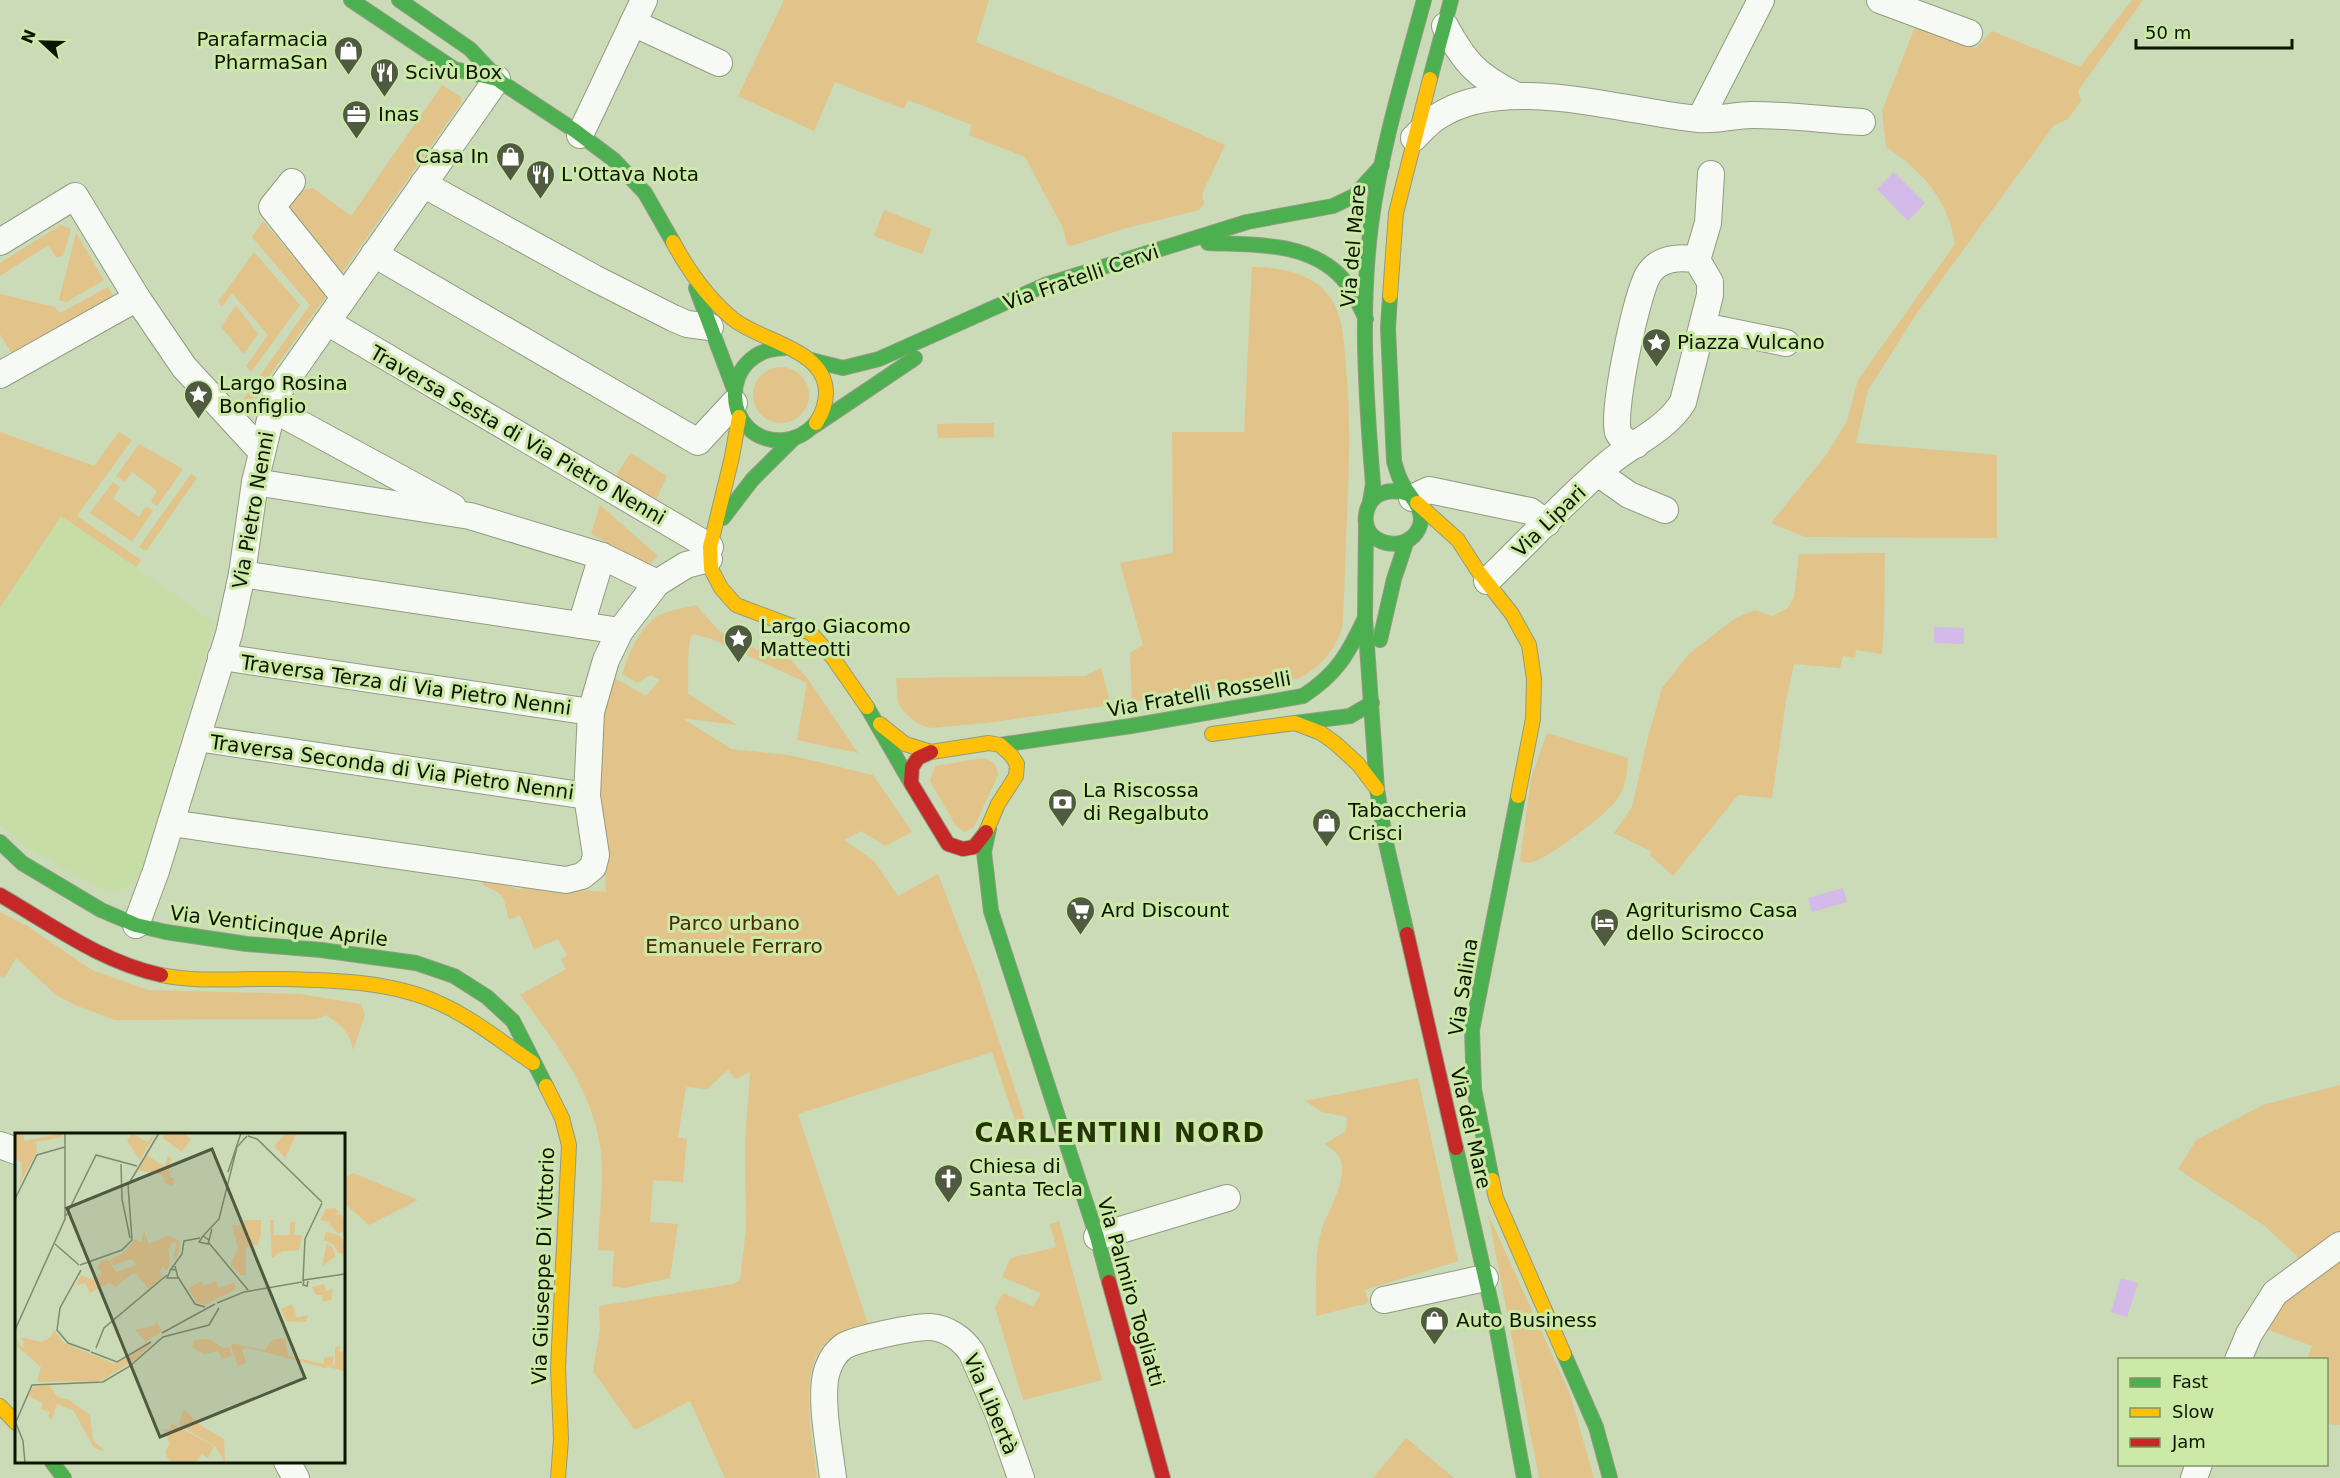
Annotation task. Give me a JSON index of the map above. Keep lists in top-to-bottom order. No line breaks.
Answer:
{"streets":{"street":["Via del Mare","Via Fratelli Cervi","Traversa Sesta di Via Pietro Nenni","Via Pietro Nenni","Via Lipari","Traversa Terza di Via Pietro Nenni","Via Fratelli Rosselli","Traversa Seconda di Via Pietro Nenni","Via Venticinque Aprile","Via Salina","Via Giuseppe Di Vittorio","Via Palmiro Togliatti","Via Libertà"]},"crossings":[["Via del Mare","Via Fratelli Rosselli"],["Traversa Sesta di Via Pietro Nenni","Via Pietro Nenni"],["Via Pietro Nenni","Traversa Terza di Via Pietro Nenni"],["Via Pietro Nenni","Traversa Seconda di Via Pietro Nenni"],["Via Pietro Nenni","Via Venticinque Aprile"],["Via Lipari","Via Salina"],["Via Venticinque Aprile","Via Giuseppe Di Vittorio"]],"districts":["CARLENTINI NORD"],"parks":["Parco urbano Emanuele Ferraro"],"places":{"shop":["Parafarmacia PharmaSan","Casa In","Tabaccheria Crisci","Auto Business"],"restaurant":["Scivù Box","L'Ottava Nota"],"office":["Inas"],"place":["Piazza Vulcano","Largo Rosina Bonfiglio","Largo Giacomo Matteotti"],"bank":["La Riscossa di Regalbuto"],"supermarket":["Ard Discount"],"hotel":["Agriturismo Casa dello Scirocco"],"church":["Chiesa di Santa Tecla"]},"legend":["Fast","Slow","Jam"],"scale_bar":"50 m","north":"left"}
